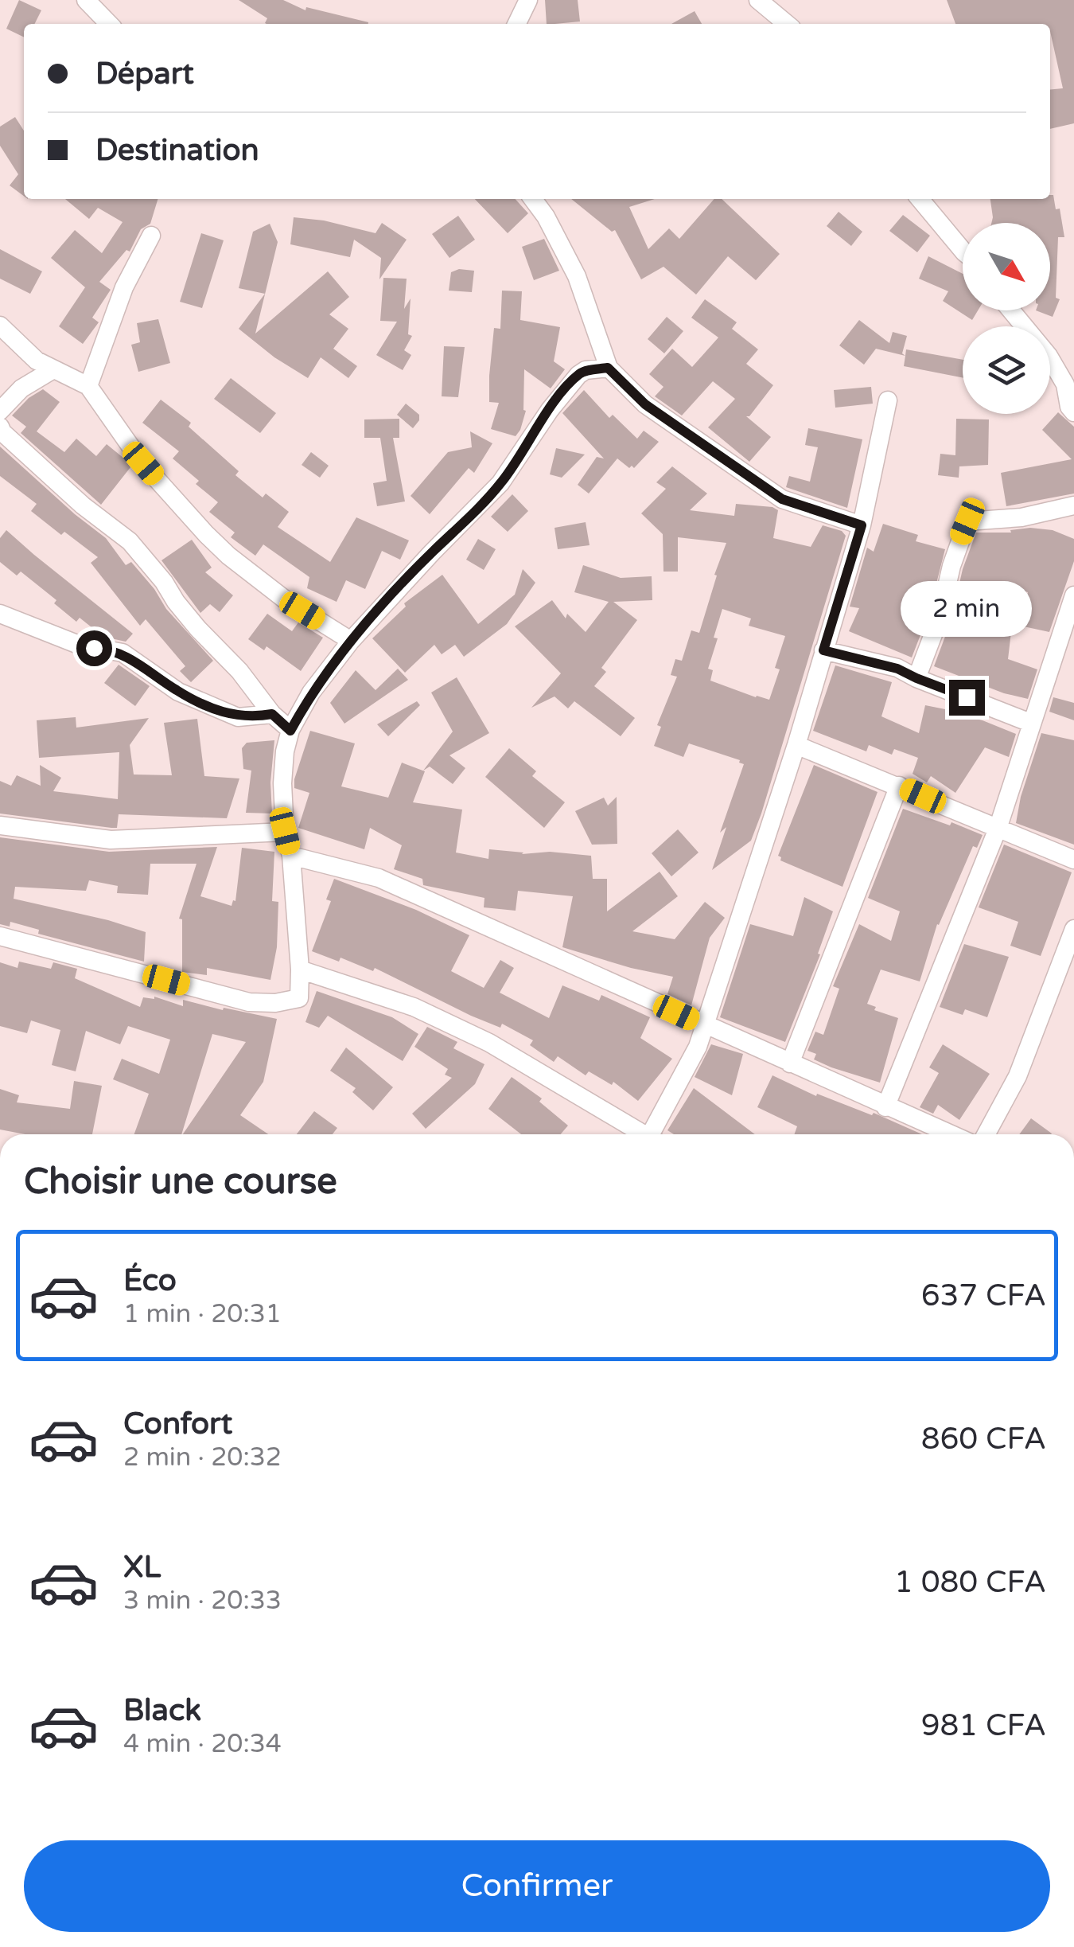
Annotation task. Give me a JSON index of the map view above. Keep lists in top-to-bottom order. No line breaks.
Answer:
{"north":"bottom right","page":{"banner":["Départ","Destination"],"bubble":"2 min","heading":"Choisir une course","list":[{"name":"Éco","note":"1 min · 20:31","value":"637 CFA"},{"name":"Confort","note":"2 min · 20:32","value":"860 CFA"},{"name":"XL","note":"3 min · 20:33","value":"1 080 CFA"},{"name":"Black","note":"4 min · 20:34","value":"981 CFA"}],"buttons":"Confirmer"}}
